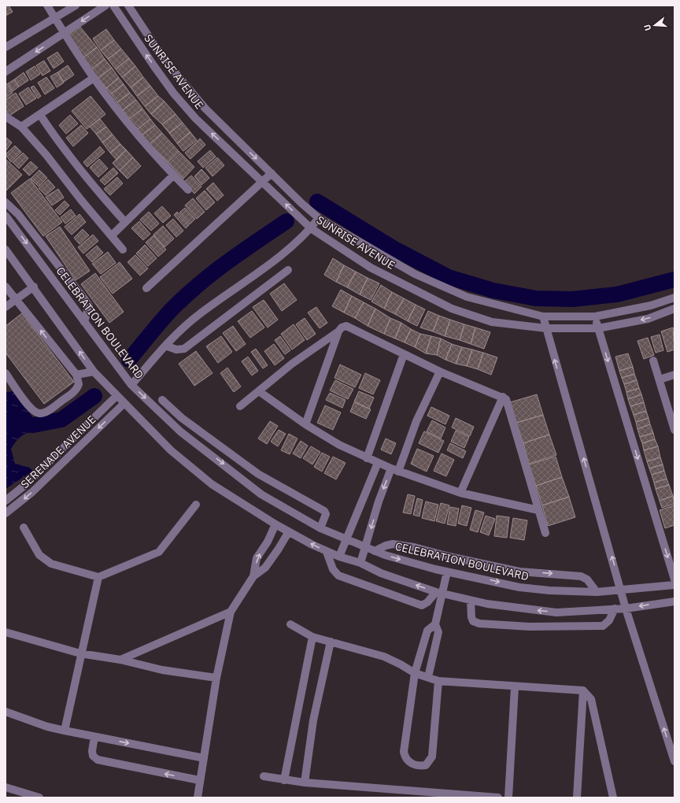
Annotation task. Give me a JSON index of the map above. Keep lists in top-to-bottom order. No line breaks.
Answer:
{"streets":{"street":["SUNRISE AVENUE","CELEBRATION BOULEVARD","SERENADE AVENUE"]},"north":"left"}
